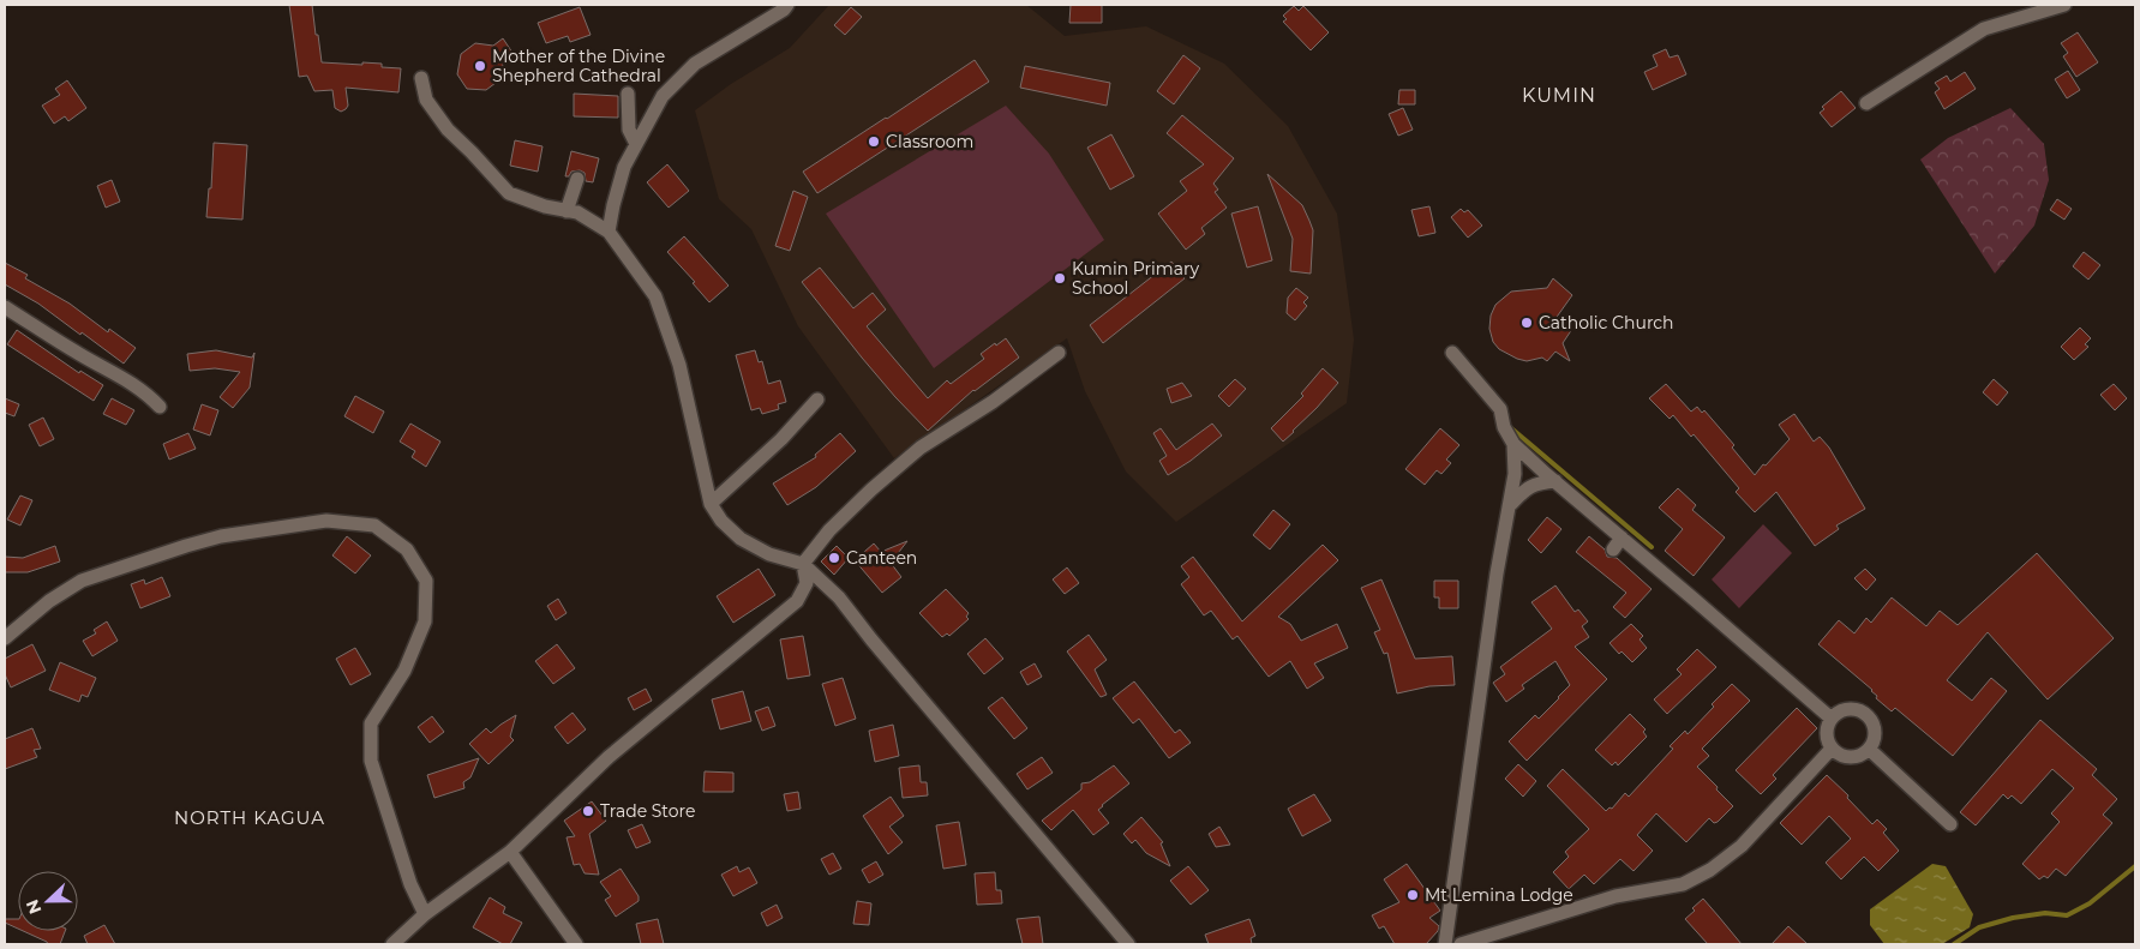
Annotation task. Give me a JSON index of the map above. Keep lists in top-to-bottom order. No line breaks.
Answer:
{"districts":["KUMIN","NORTH KAGUA"],"places":["Mother of the Divine Shepherd Cathedral","Classroom","Kumin Primary School","Catholic Church","Canteen","Trade Store","Mt Lemina Lodge"],"north":"left"}
